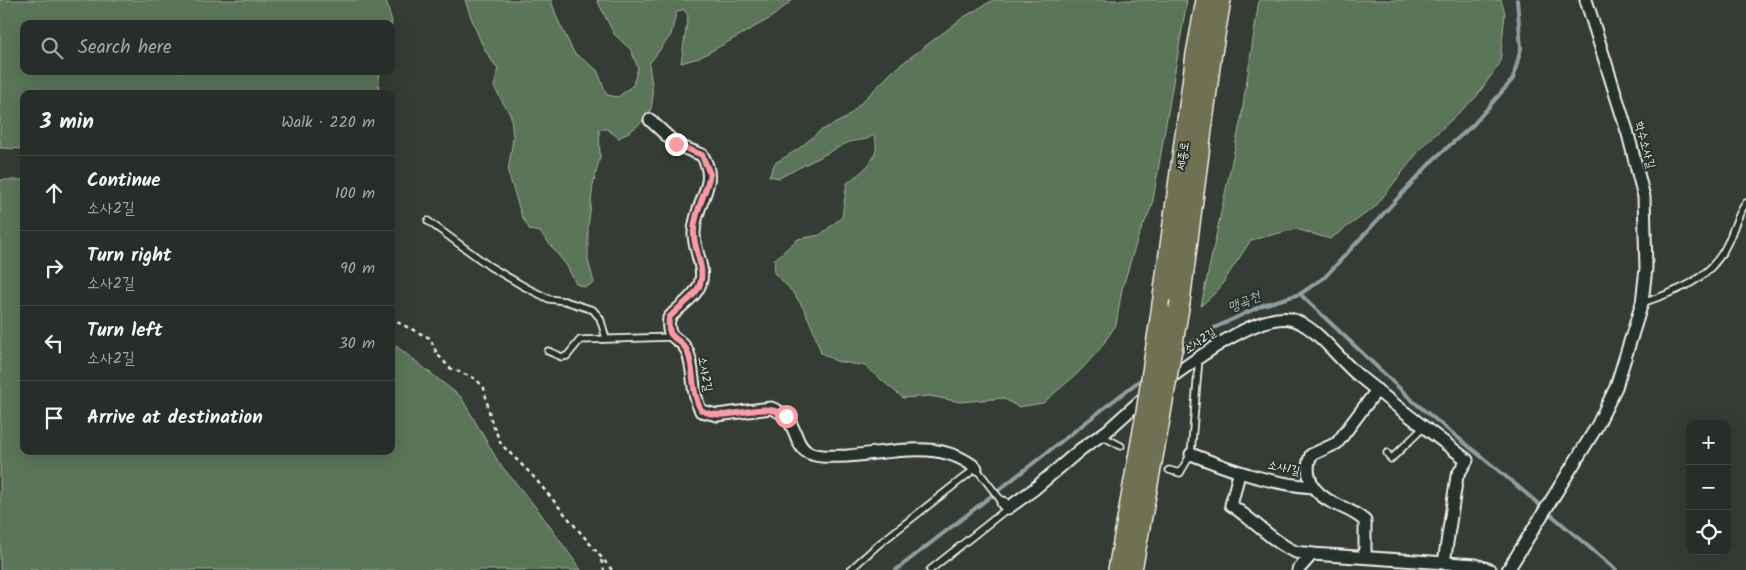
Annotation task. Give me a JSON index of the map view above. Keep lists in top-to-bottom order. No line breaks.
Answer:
{"streets":{"main road":["세종로"],"street":["학수소사길","소사2길","소사1길"]},"water":["맹곡천"],"page":{"search":"Search here","heading":["3 min","Walk · 220 m"],"list":[["Continue","소사2길","100 m"],["Turn right","소사2길","90 m"],["Turn left","소사2길","30 m"],"Arrive at destination"],"map_buttons":["+","−"]}}
